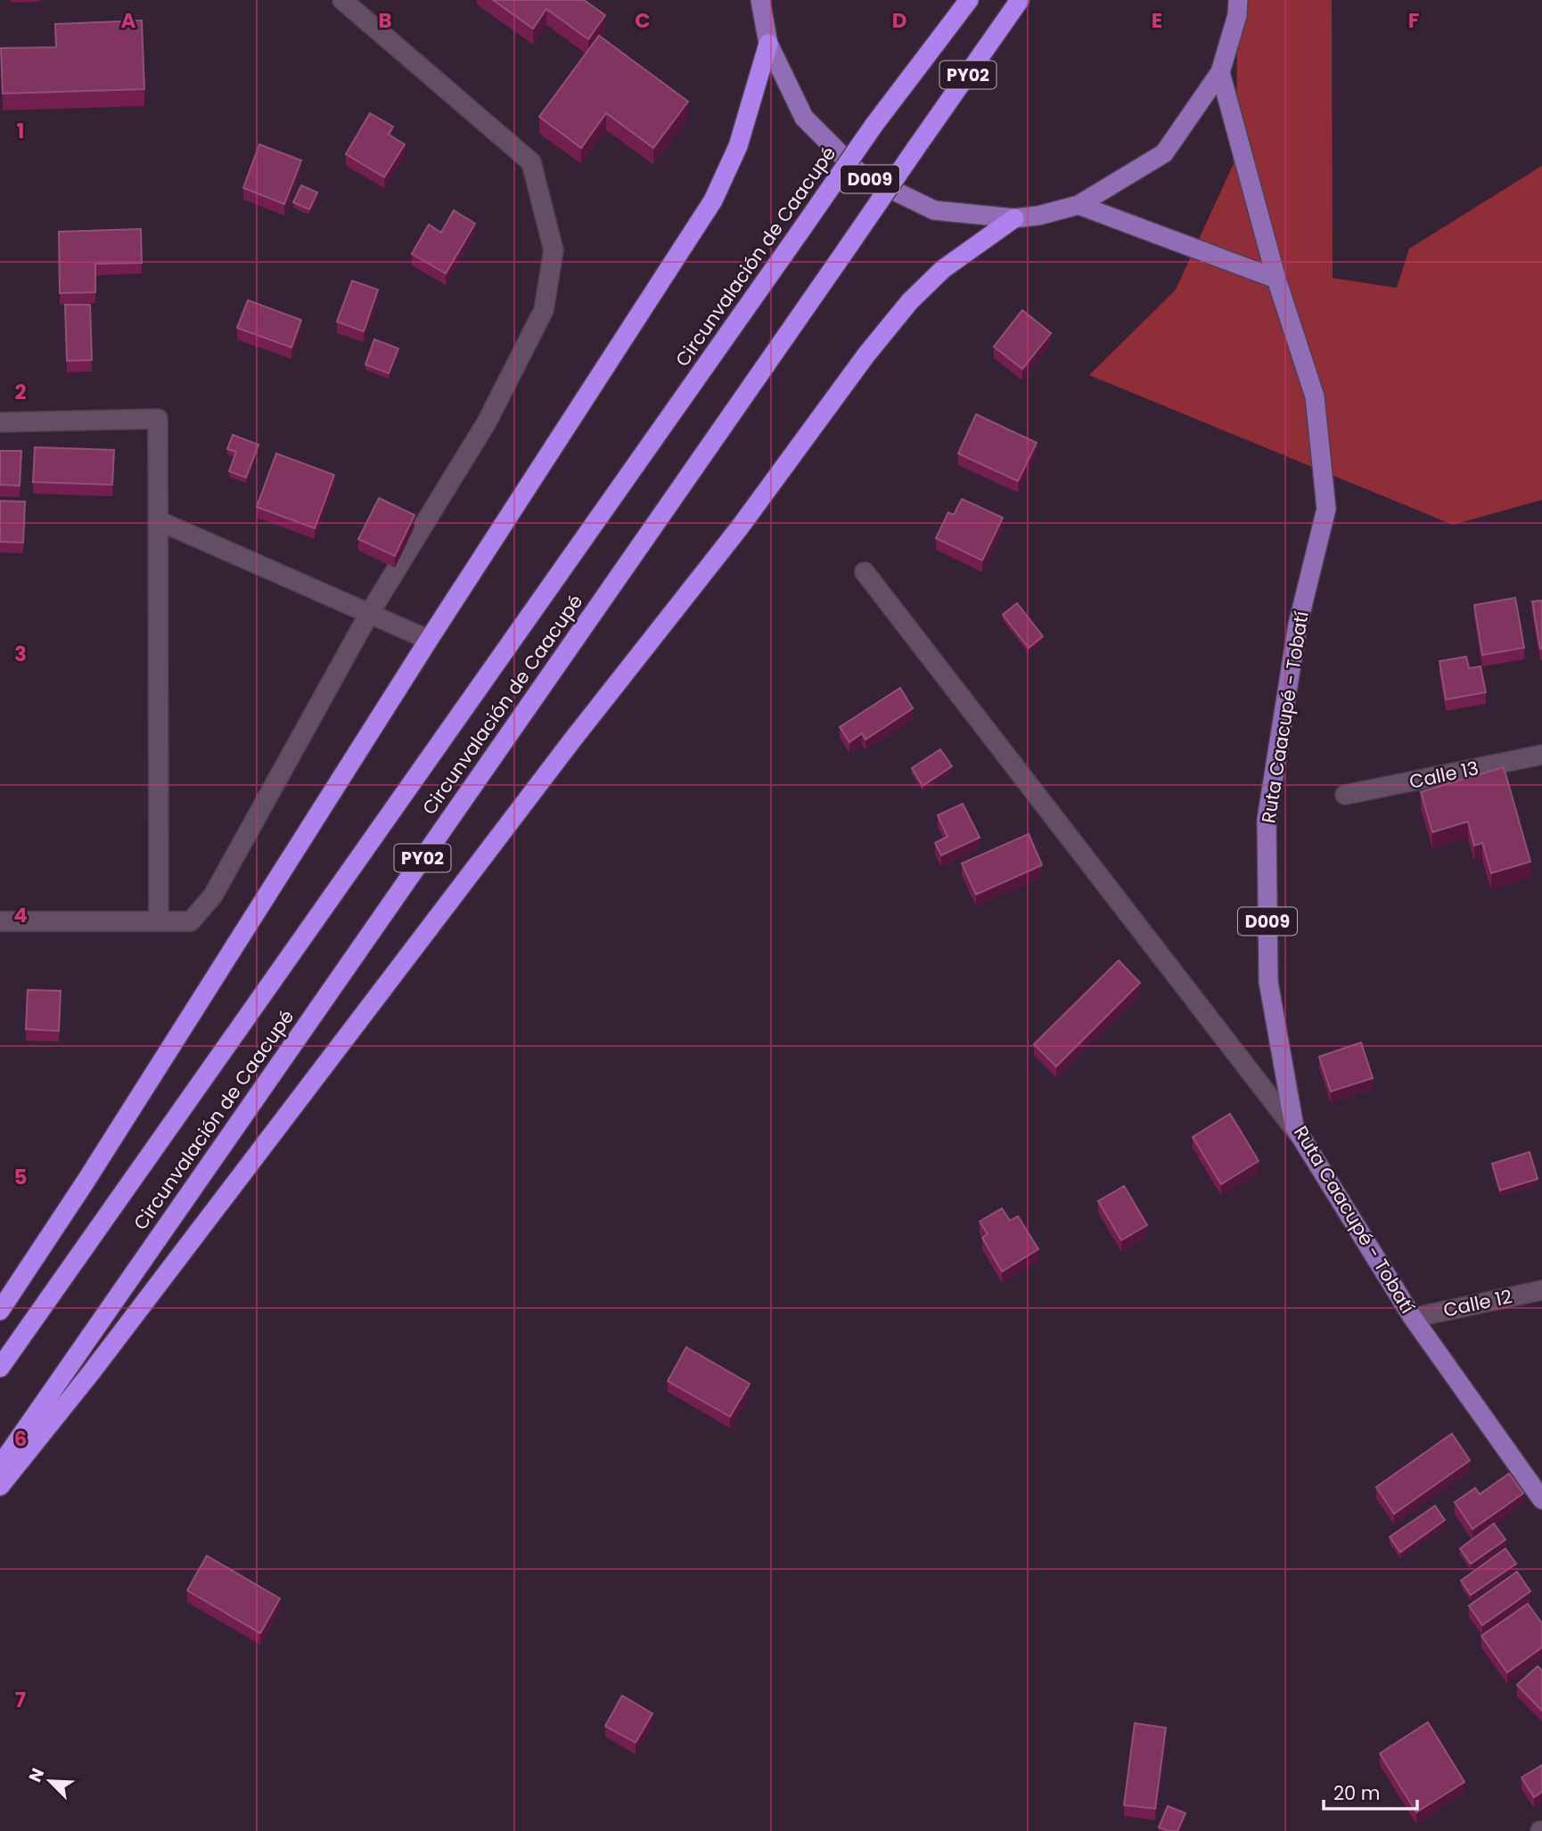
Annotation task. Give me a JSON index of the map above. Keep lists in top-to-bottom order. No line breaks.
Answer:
{"streets":{"highway":["PY02","Circunvalación de Caacupé"],"main road":["D009","Ruta Caacupé - Tobatí"],"street":["Calle 13","Calle 12"]},"crossings":[["D009","Ruta Caacupé - Tobatí"],["Ruta Caacupé - Tobatí","Calle 12"]],"scale_bar":"20 m","north":"top left","grid":{"columns":["A","B","C","D","E","F"],"rows":["1","2","3","4","5","6","7"]}}
